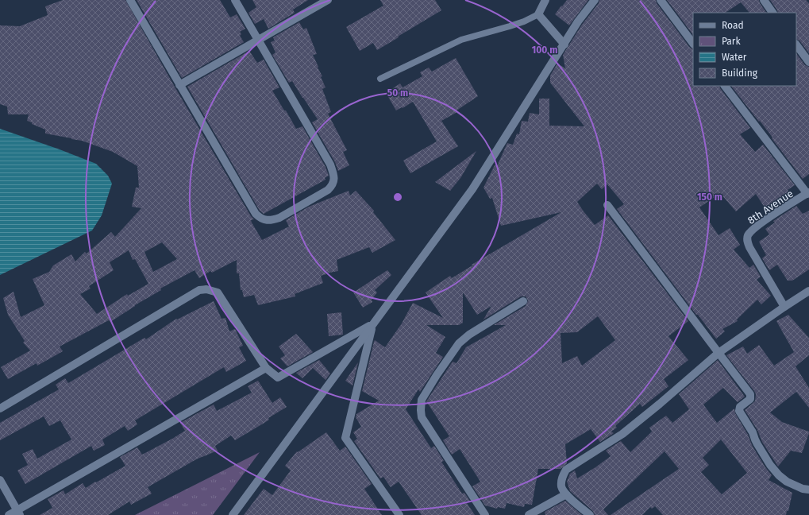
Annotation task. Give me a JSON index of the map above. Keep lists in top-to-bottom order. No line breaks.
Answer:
{"streets":{"street":["8th Avenue"]},"legend":["Road","Park","Water","Building"],"rings":["100 m","50 m","150 m"]}
